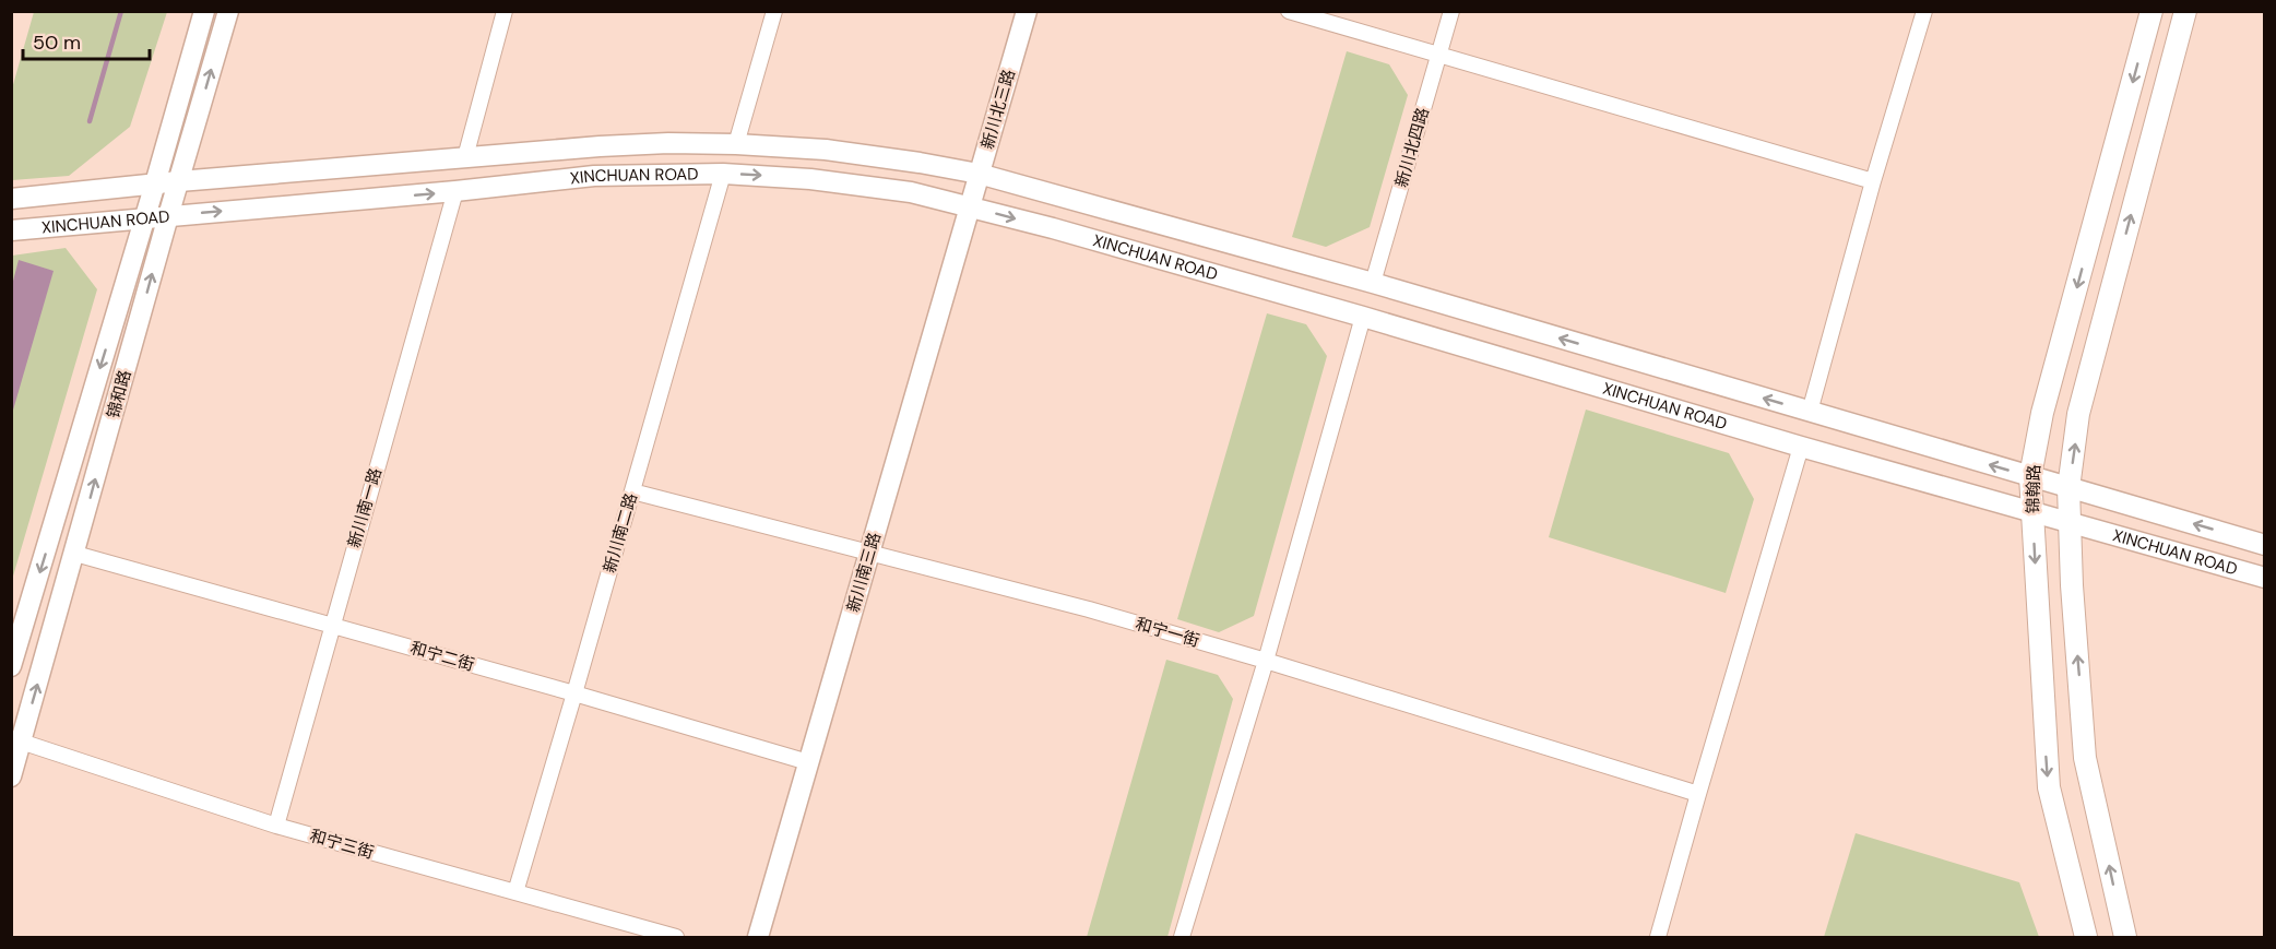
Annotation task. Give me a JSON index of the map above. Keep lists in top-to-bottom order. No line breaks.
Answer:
{"streets":{"main road":["锦翰路"],"street":["新川北三路","新川北四路","XINCHUAN ROAD","锦和路","新川南一路","新川南二路","新川南三路","和宁一街","和宁二街","和宁三街"]},"crossings":[["新川北三路","XINCHUAN ROAD"],["新川北三路","新川南三路"],["新川北四路","XINCHUAN ROAD"],["XINCHUAN ROAD","锦和路"],["XINCHUAN ROAD","锦翰路"],["XINCHUAN ROAD","新川南一路"],["XINCHUAN ROAD","新川南二路"],["XINCHUAN ROAD","新川南三路"],["锦和路","和宁二街"],["锦和路","和宁三街"],["新川南一路","和宁二街"],["新川南一路","和宁三街"],["新川南二路","和宁一街"],["新川南二路","和宁二街"],["新川南二路","和宁三街"],["新川南三路","和宁一街"],["新川南三路","和宁二街"]],"scale_bar":"50 m"}
